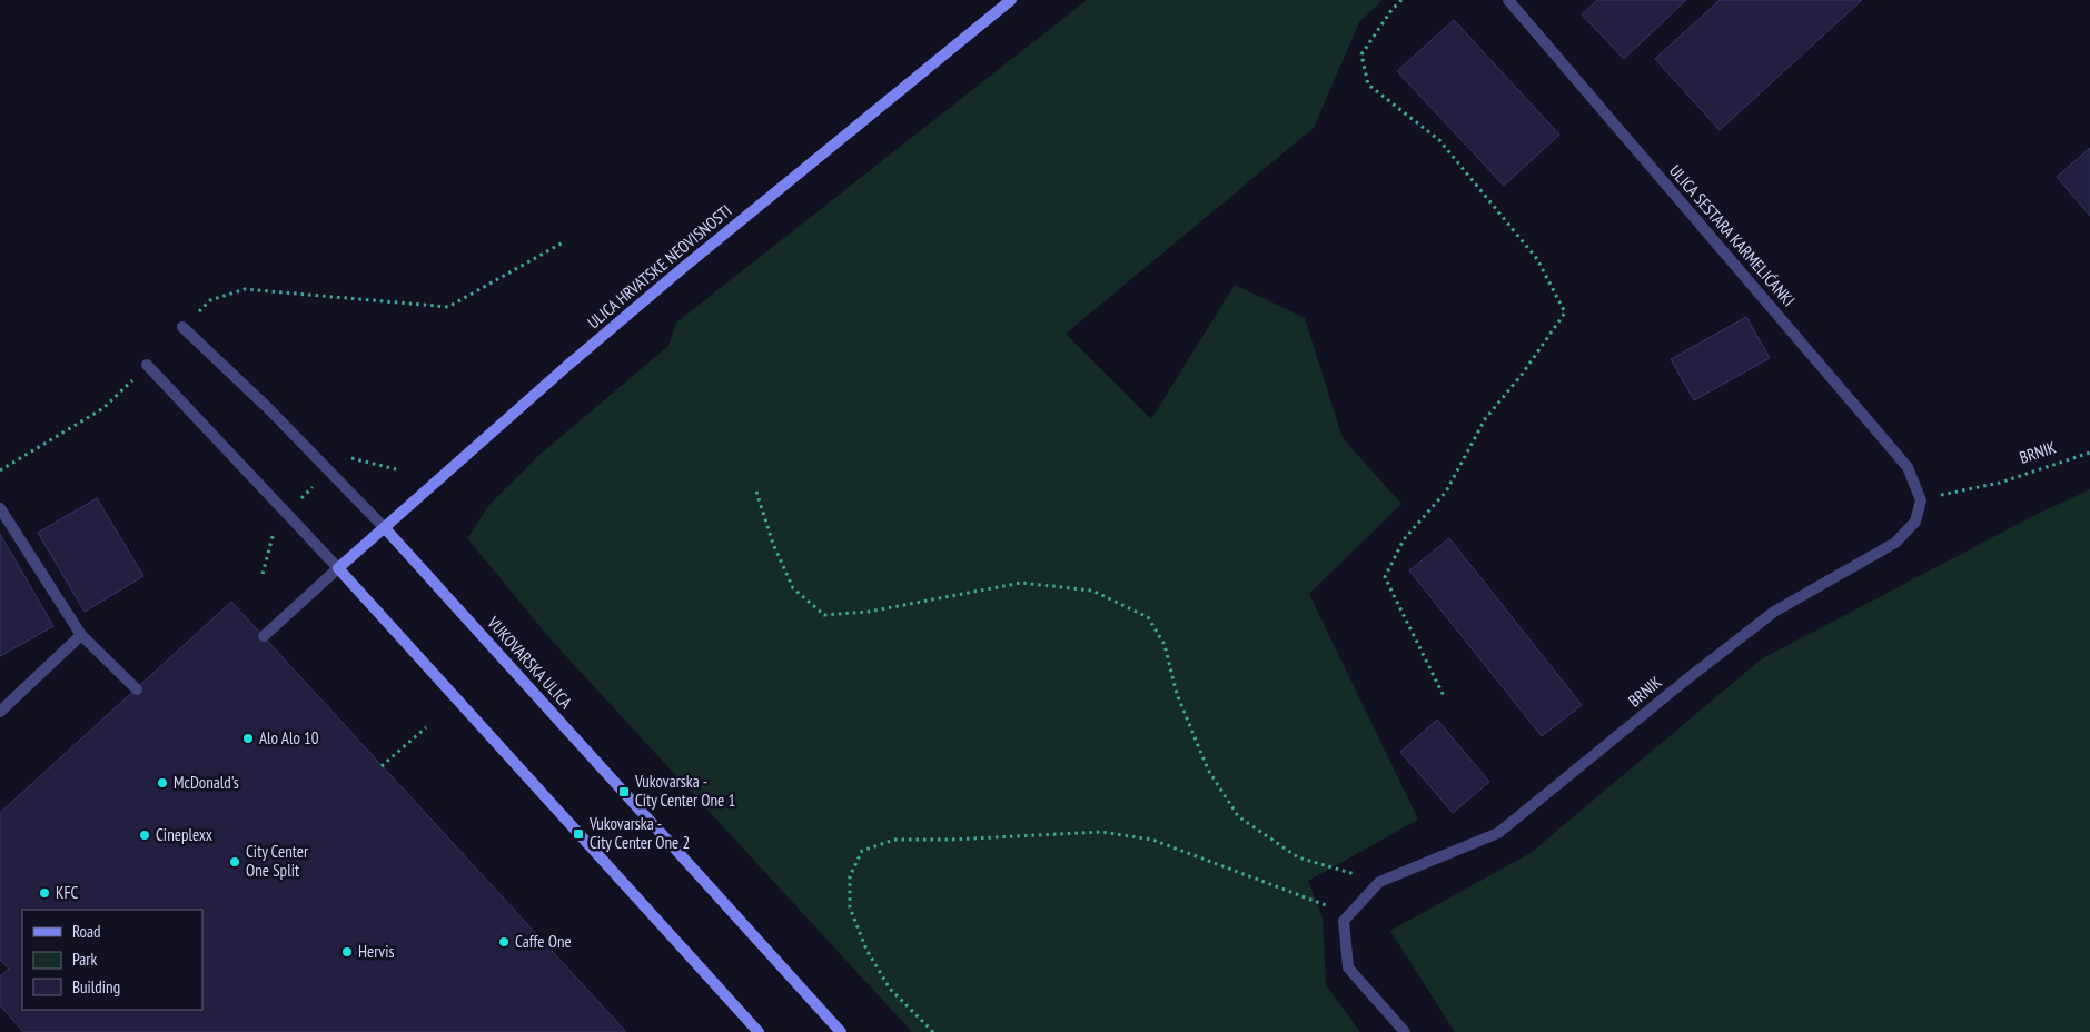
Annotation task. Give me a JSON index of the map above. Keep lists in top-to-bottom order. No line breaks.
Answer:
{"streets":{"street":["ULICA SESTARA KARMELIĆANKI","ULICA HRVATSKE NEOVISNOSTI","BRNIK","VUKOVARSKA ULICA"]},"crossings":[["ULICA SESTARA KARMELIĆANKI","BRNIK"],["ULICA HRVATSKE NEOVISNOSTI","VUKOVARSKA ULICA"]],"places":{"other":["Alo Alo 10","McDonald's","Cineplexx","City Center One Split","KFC","Caffe One","Hervis"],"transit":["Vukovarska - City Center One 1","Vukovarska - City Center One 2"]},"legend":["Road","Park","Building"]}
